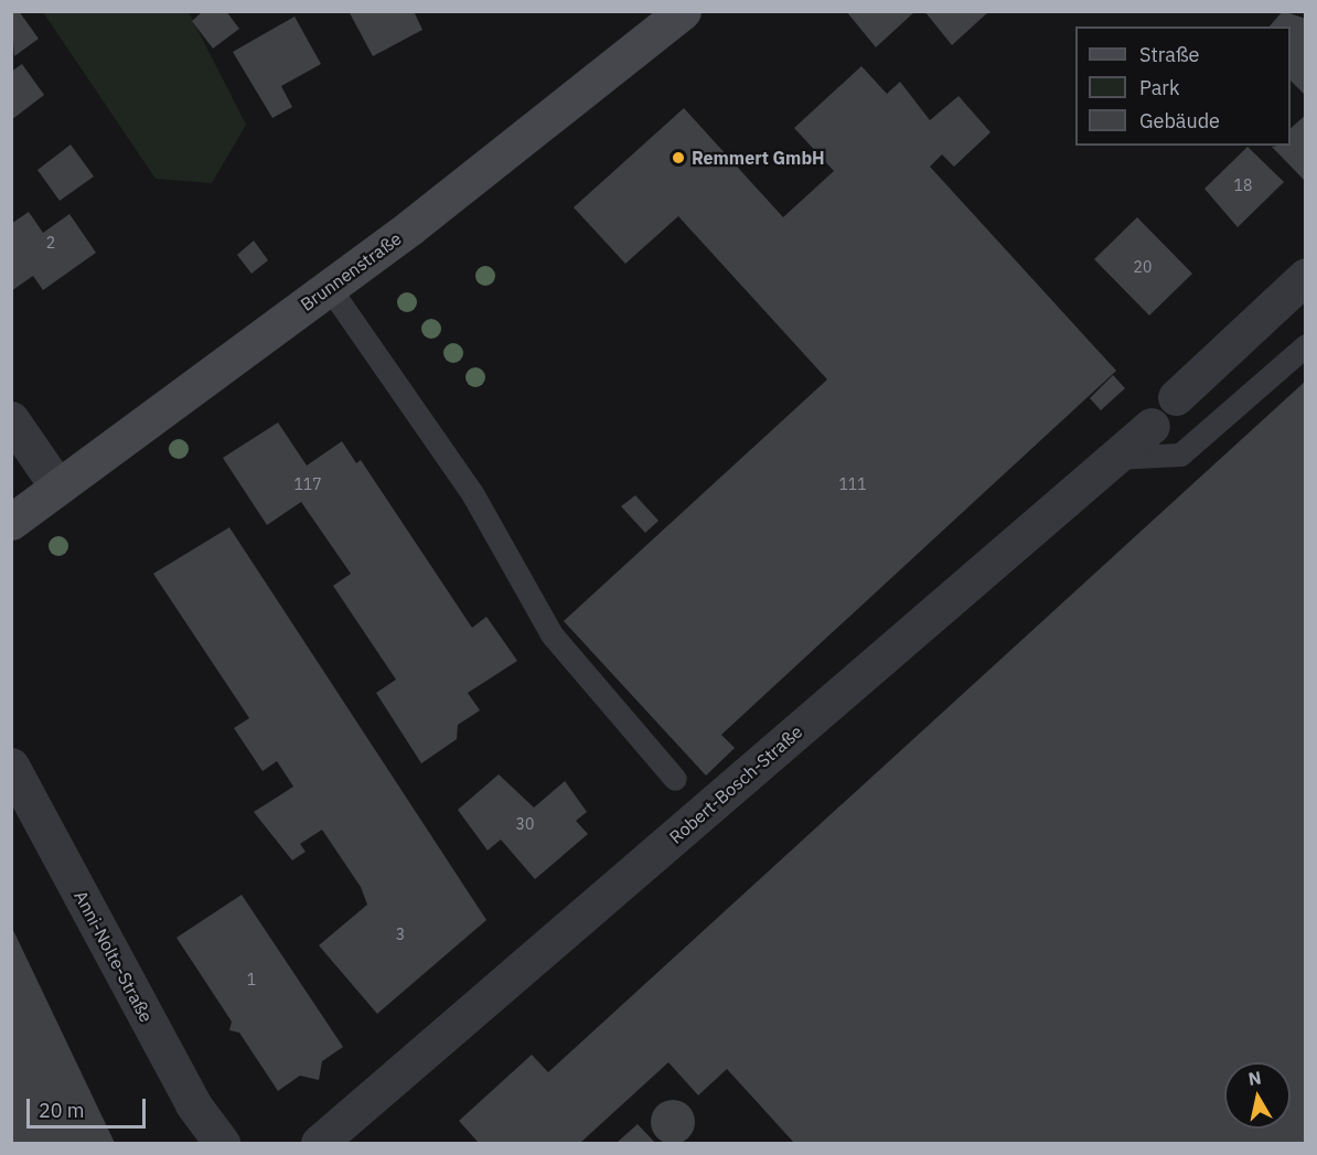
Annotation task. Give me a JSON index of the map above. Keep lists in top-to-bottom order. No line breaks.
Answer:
{"streets":{"street":["Brunnenstraße","Robert-Bosch-Straße","Anni-Nolte-Straße"]},"places":["Remmert GmbH"],"house_numbers":["18","2","20","117","111","30","3","1"],"legend":["Straße","Park","Gebäude"],"scale_bar":"20 m","north":"top"}
